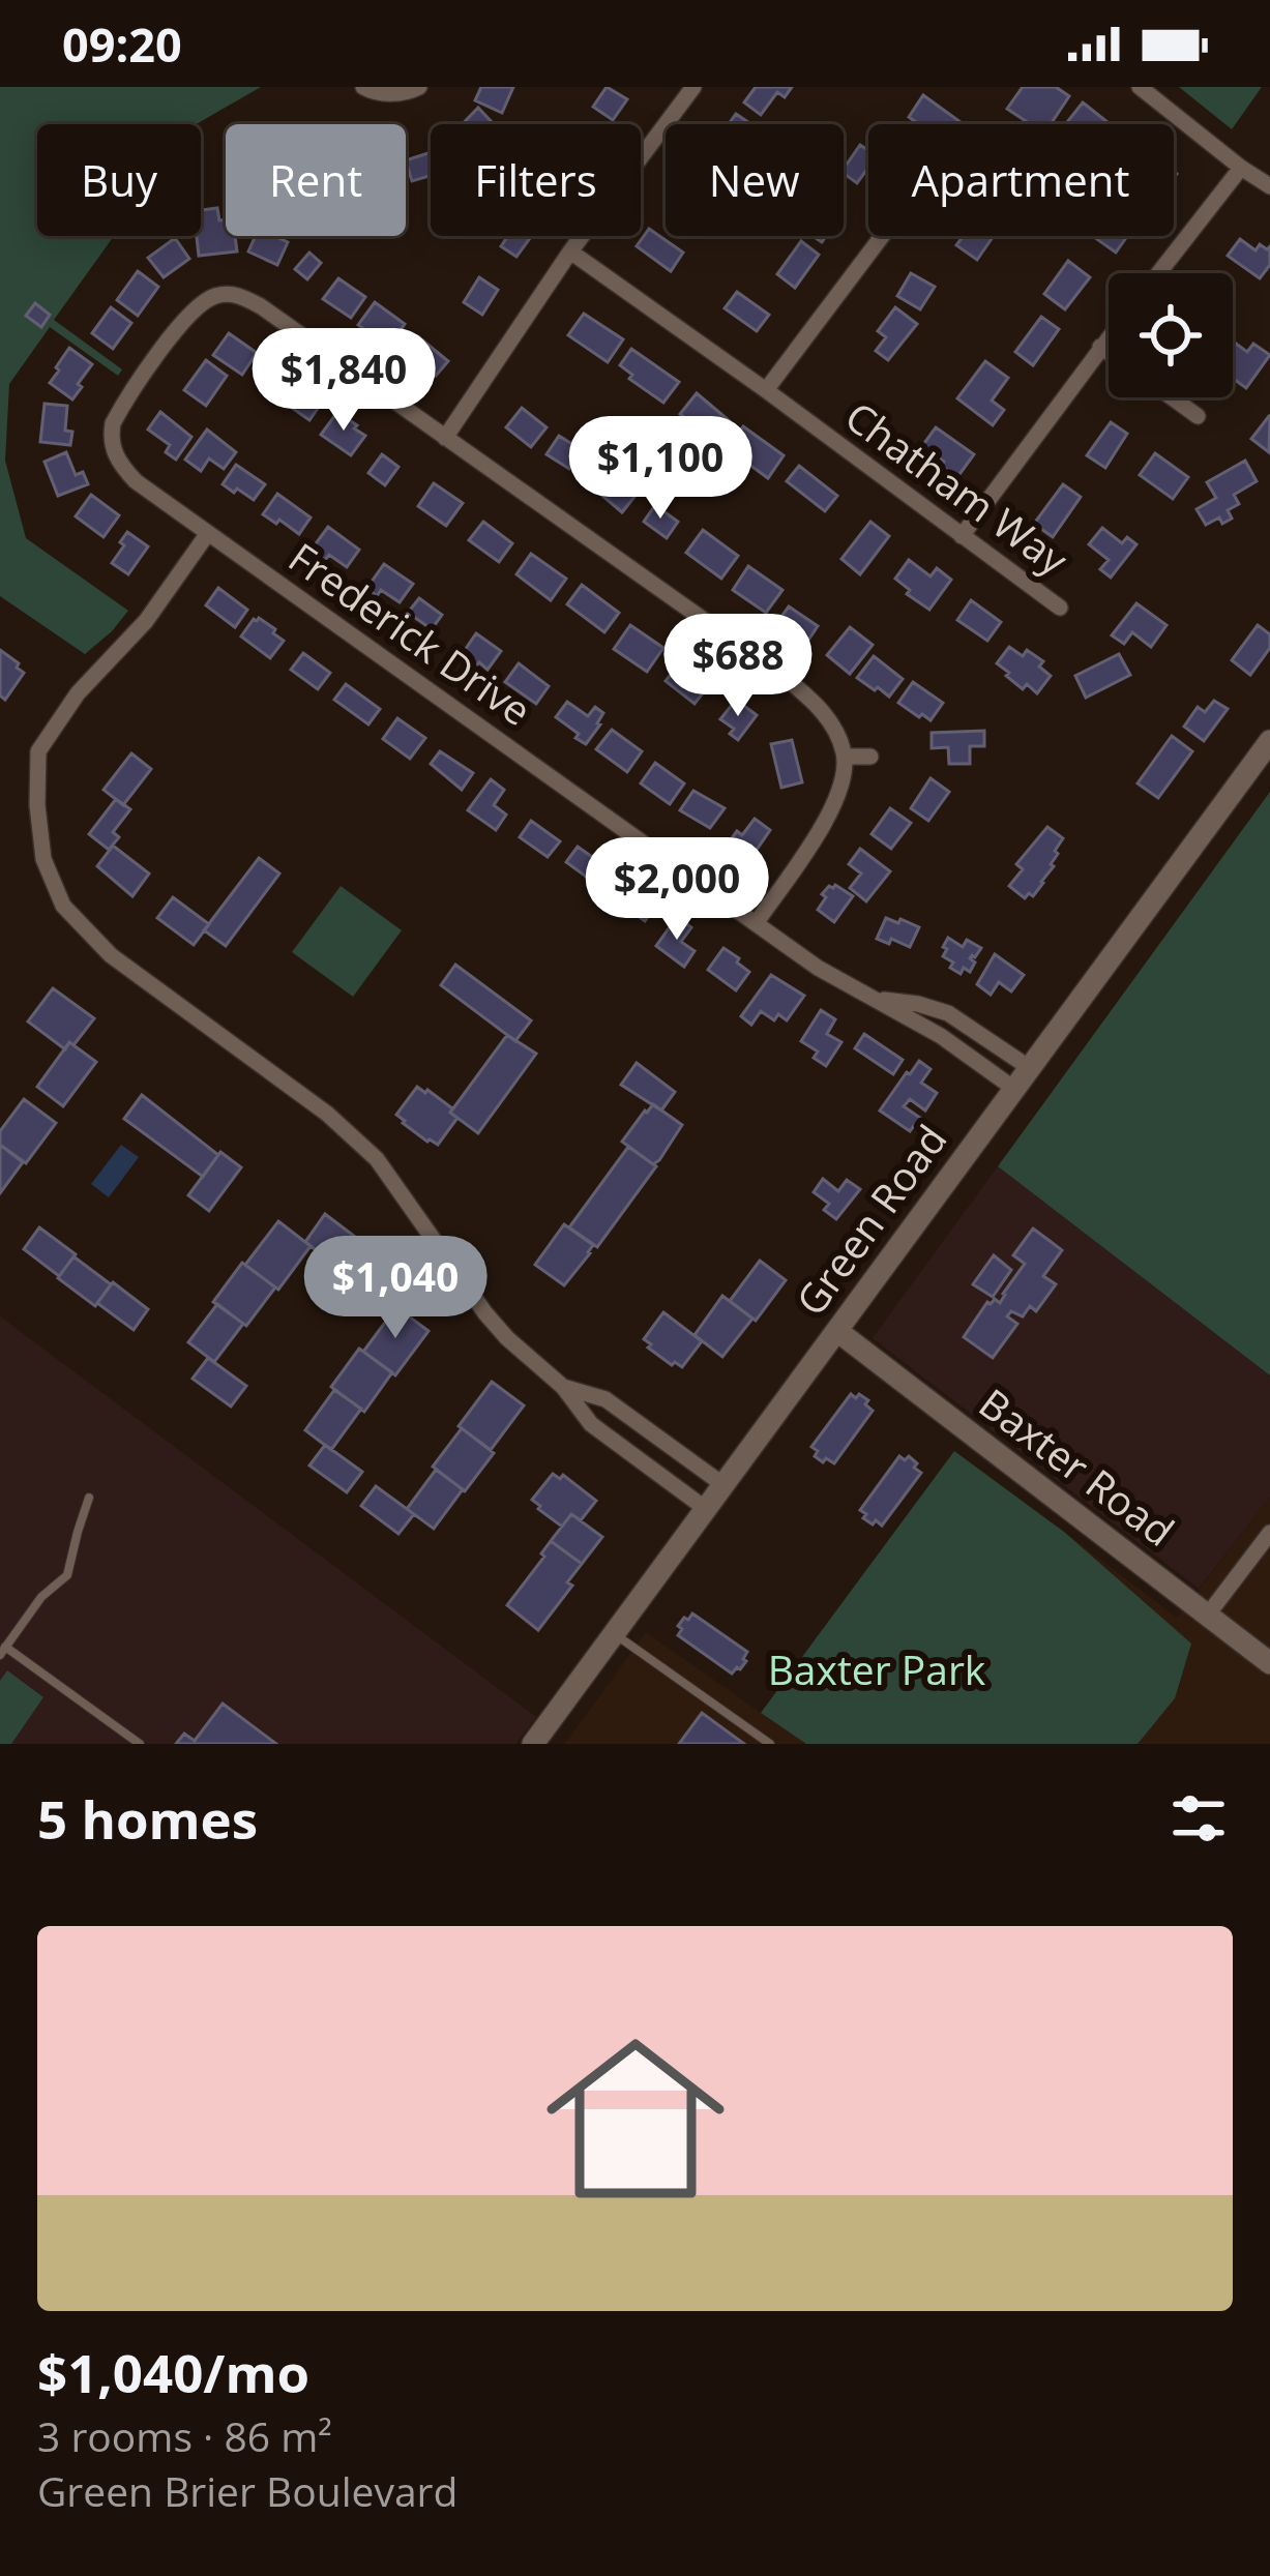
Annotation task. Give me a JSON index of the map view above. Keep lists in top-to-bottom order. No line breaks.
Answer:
{"streets":{"street":["Chatham Way","Frederick Drive","Green Road","Baxter Road"]},"crossings":[["Frederick Drive","Green Road"],["Green Road","Baxter Road"]],"parks":["Baxter Park"],"page":{"status":"09:20","chip":["Buy","Rent","Filters","New","Apartment"],"price":["$1,840","$1,100","$688","$2,000","$1,040"],"heading":"5 homes","list":[{"name":"$1,040/mo","note":"3 rooms · 86 m² · Green Brier Boulevard"}]}}
